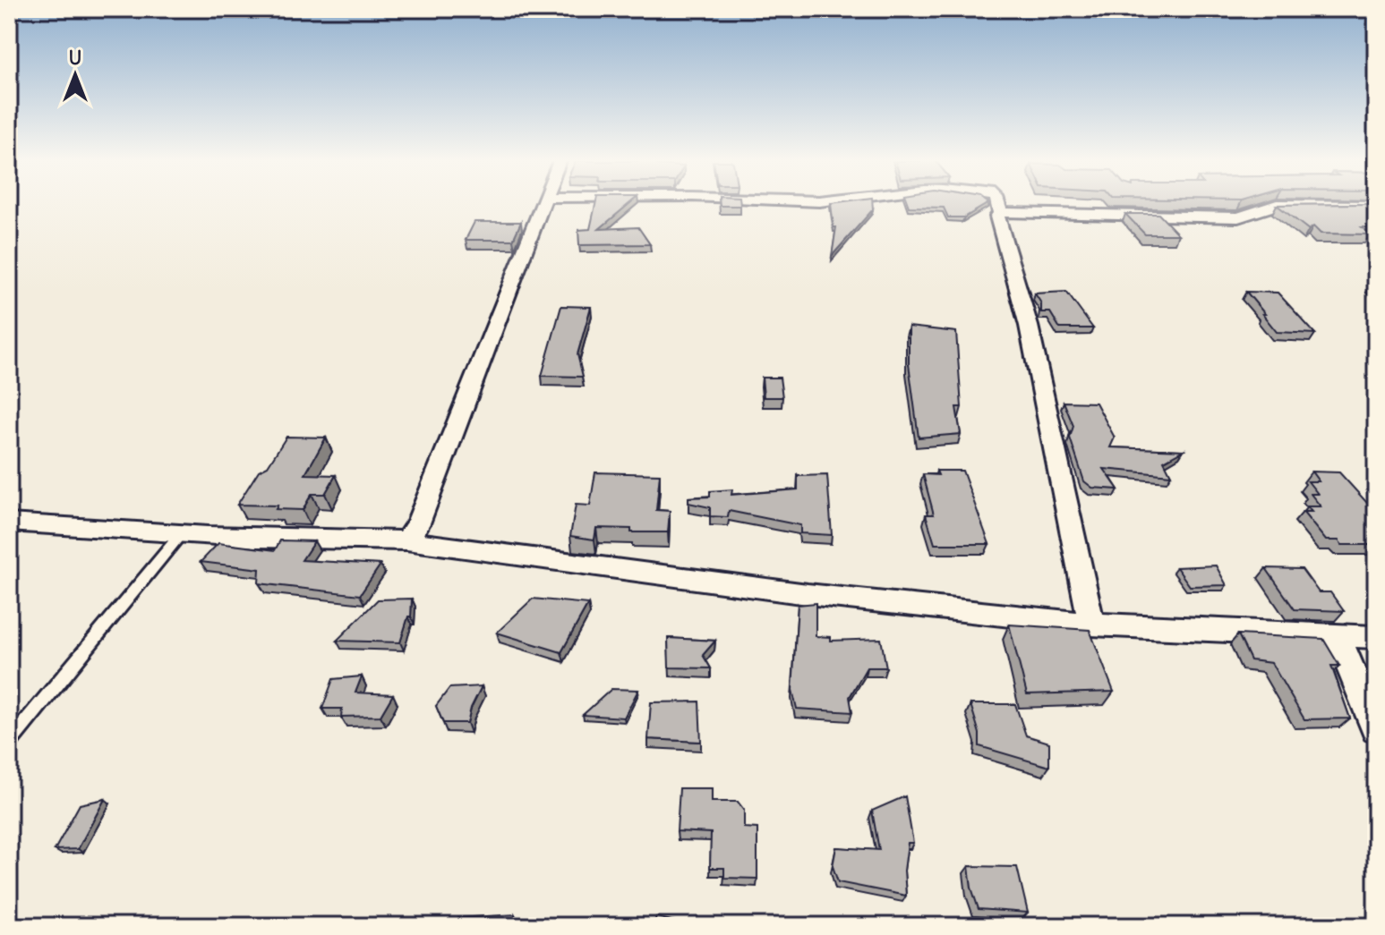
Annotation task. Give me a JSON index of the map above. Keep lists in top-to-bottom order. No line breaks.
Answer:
{"north":"top"}
